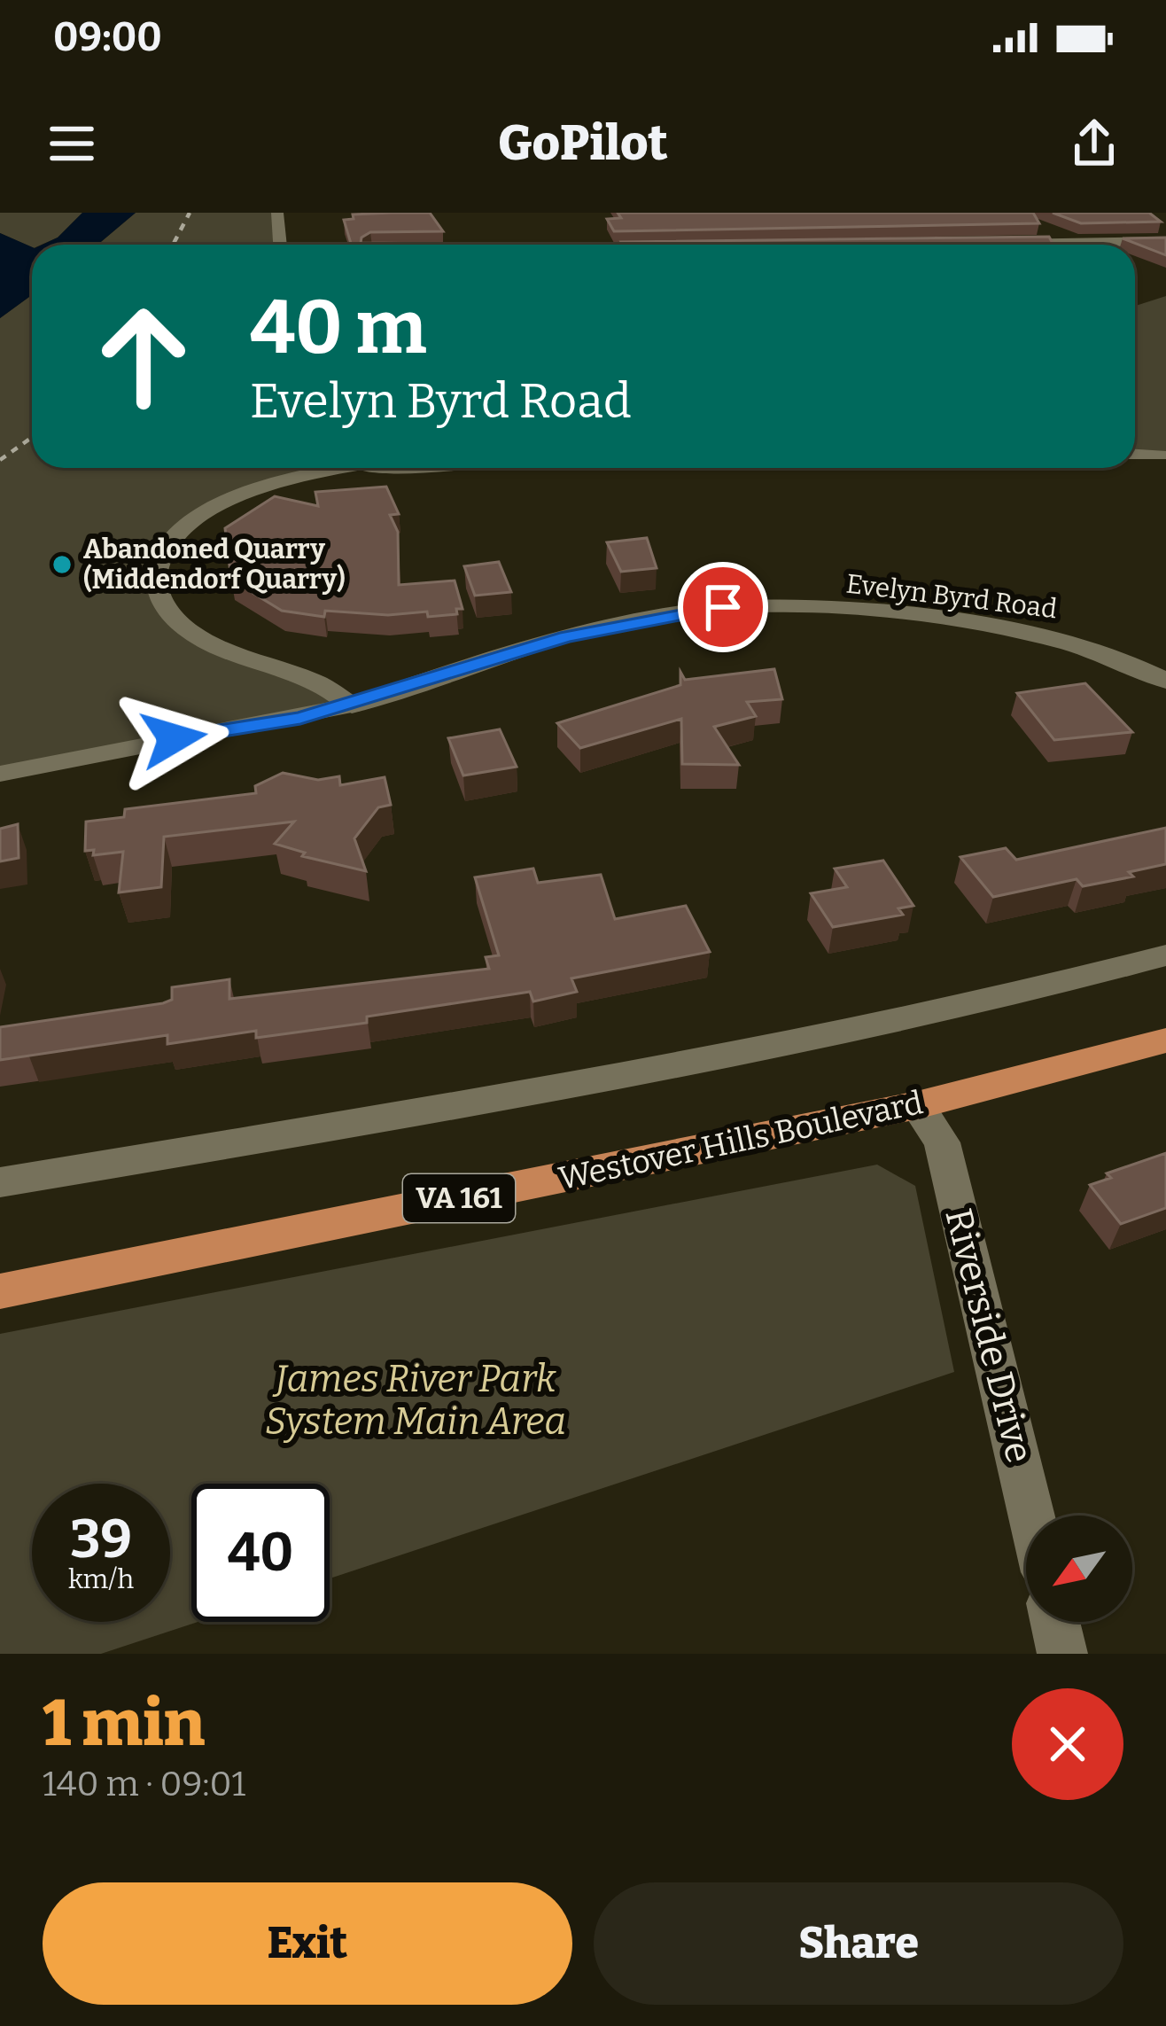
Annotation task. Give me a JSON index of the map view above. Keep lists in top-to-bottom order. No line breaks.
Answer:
{"streets":{"main road":["Westover Hills Boulevard","VA 161"],"street":["Evelyn Byrd Road","Riverside Drive"]},"crossings":[["Westover Hills Boulevard","Riverside Drive"]],"parks":["James River Park System Main Area"],"places":["Abandoned Quarry (Middendorf Quarry)"],"north":"bottom left","page":{"status":"09:00","header":"GoPilot","turn":["40 m","Evelyn Byrd Road"],"speed":"39 km/h","limit":"40","heading":["1 min","140 m · 09:01"],"buttons":["Exit","Share"]}}
